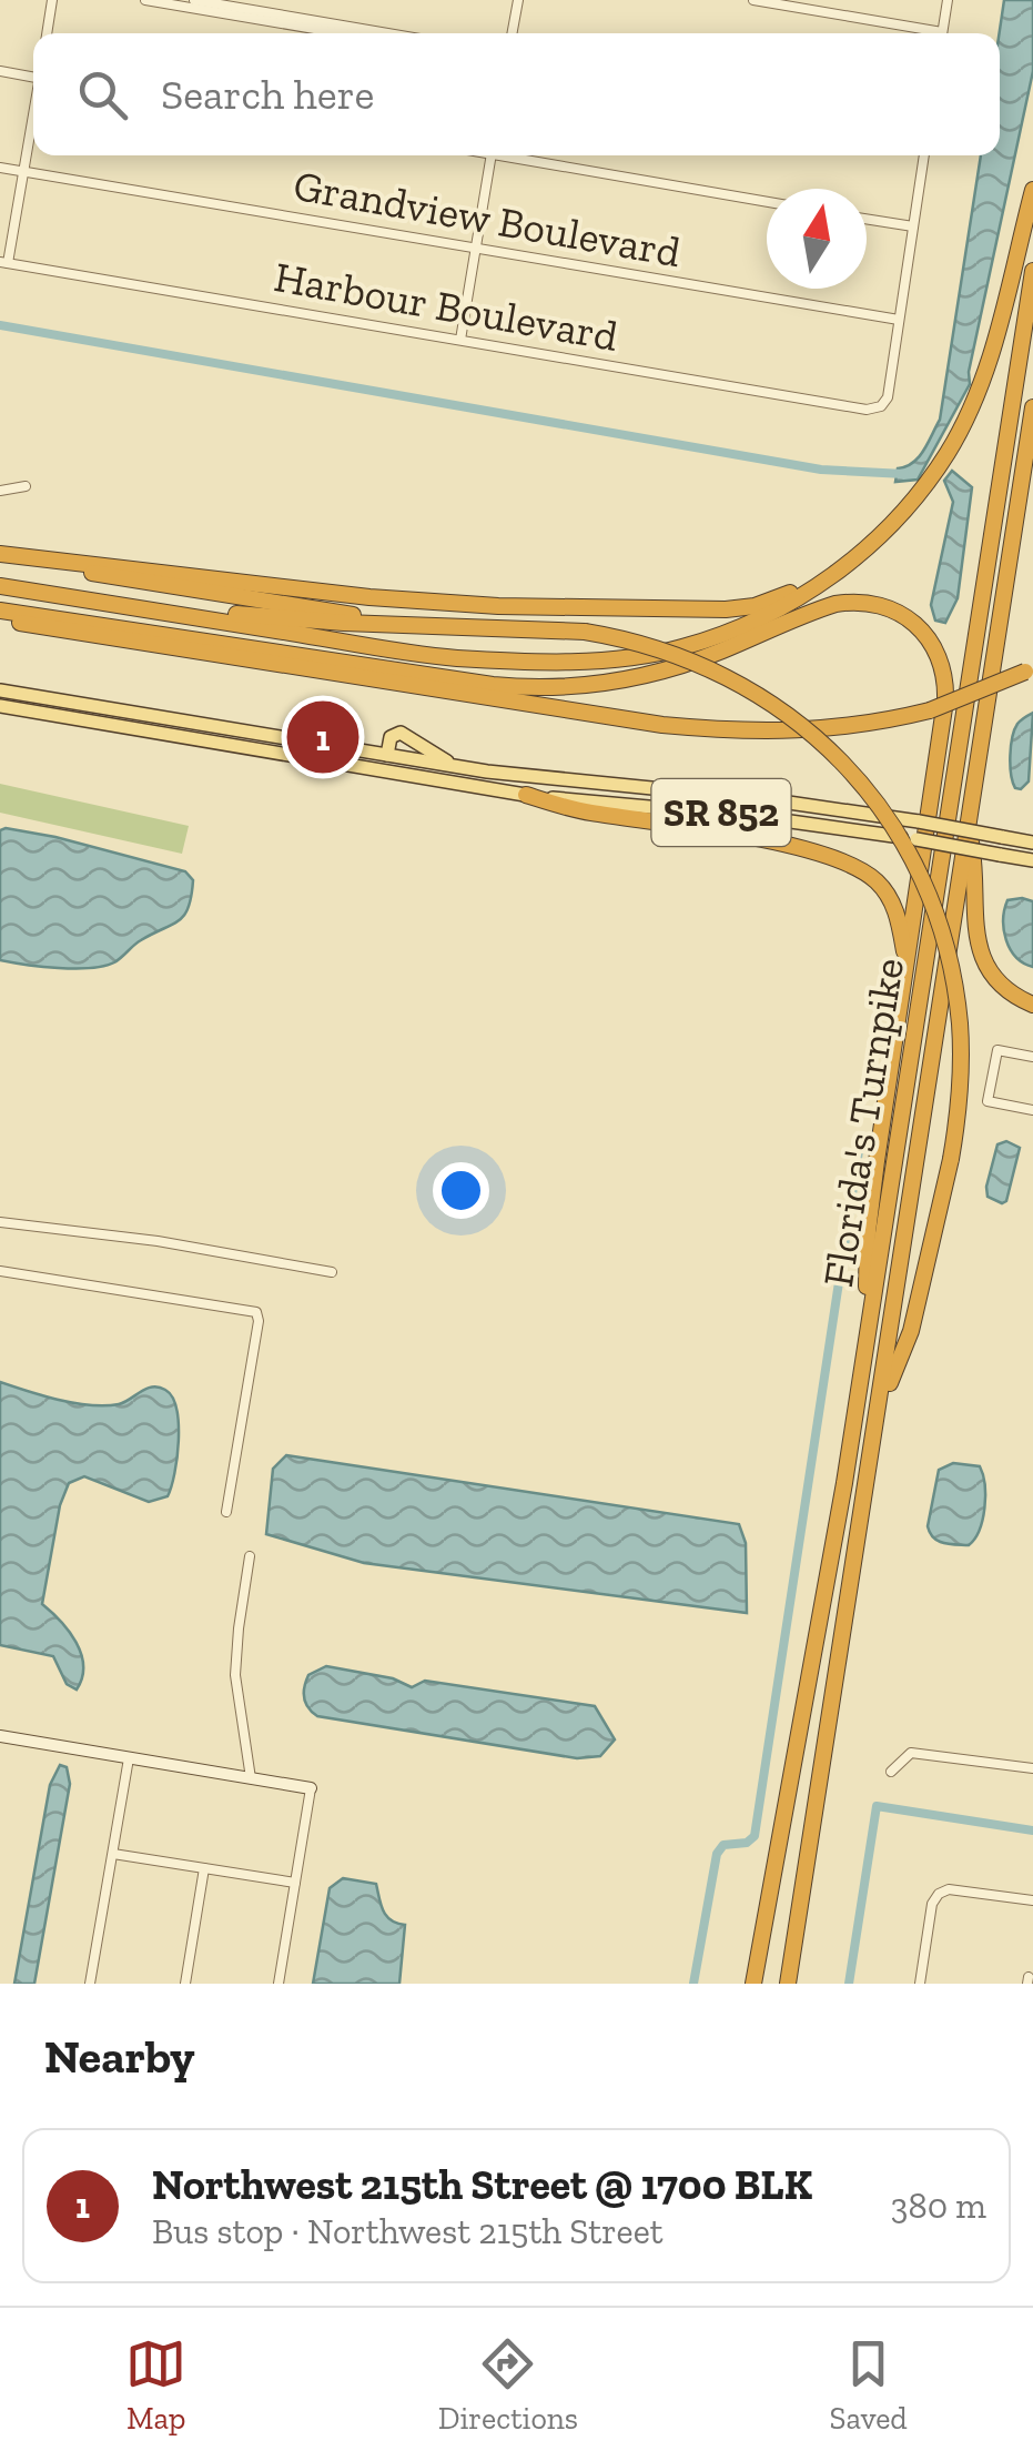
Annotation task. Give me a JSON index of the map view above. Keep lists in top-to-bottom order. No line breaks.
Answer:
{"streets":{"highway":["Florida's Turnpike"],"main road":["SR 852"],"street":["Grandview Boulevard","Harbour Boulevard"]},"crossings":[["Grandview Boulevard","Harbour Boulevard"]],"north":"top","page":{"search":"Search here","pins":"1","heading":"Nearby","list":[{"mark":"1","name":"Northwest 215th Street @ 1700 BLK","note":"Bus stop · Northwest 215th Street","value":"380 m"}],"nav":["Map","Directions","Saved"]}}
